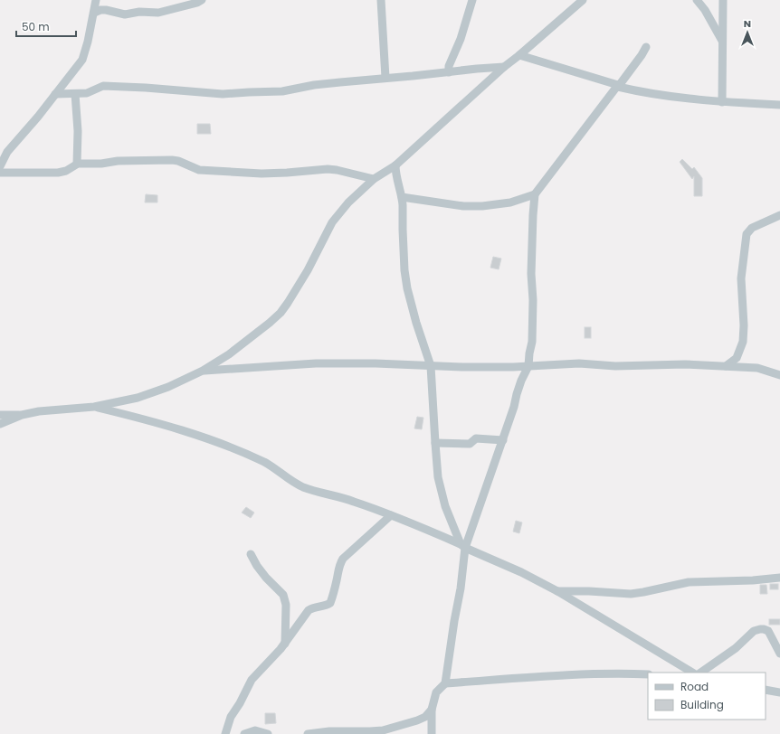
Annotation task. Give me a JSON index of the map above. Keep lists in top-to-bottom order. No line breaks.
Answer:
{"legend":["Road","Building"],"scale_bar":"50 m","north":"top"}
